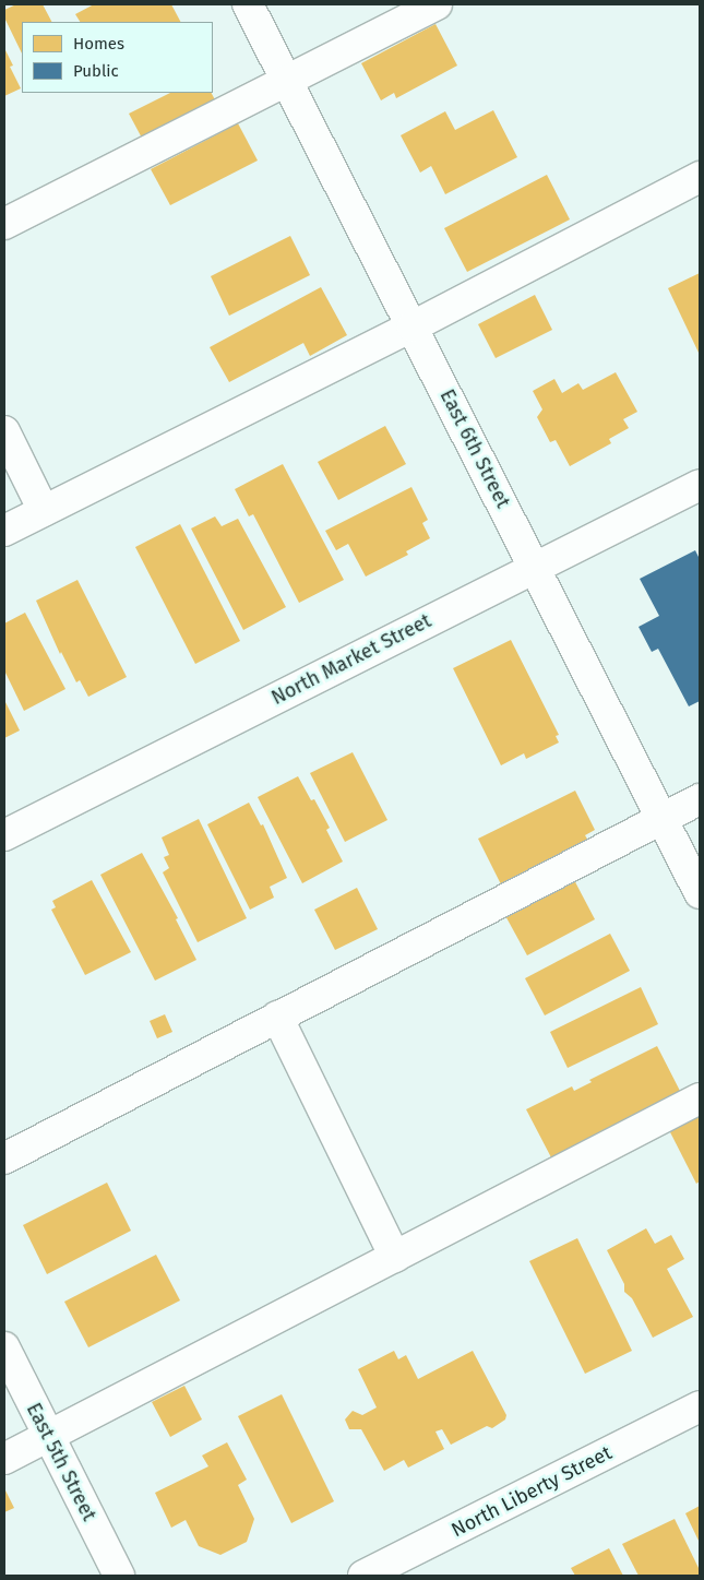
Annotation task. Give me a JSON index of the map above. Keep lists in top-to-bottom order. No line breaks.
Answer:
{"streets":{"street":["East 6th Street","North Market Street","East 5th Street","North Liberty Street"]},"crossings":[["East 6th Street","North Market Street"]],"legend":["Homes","Public"]}
